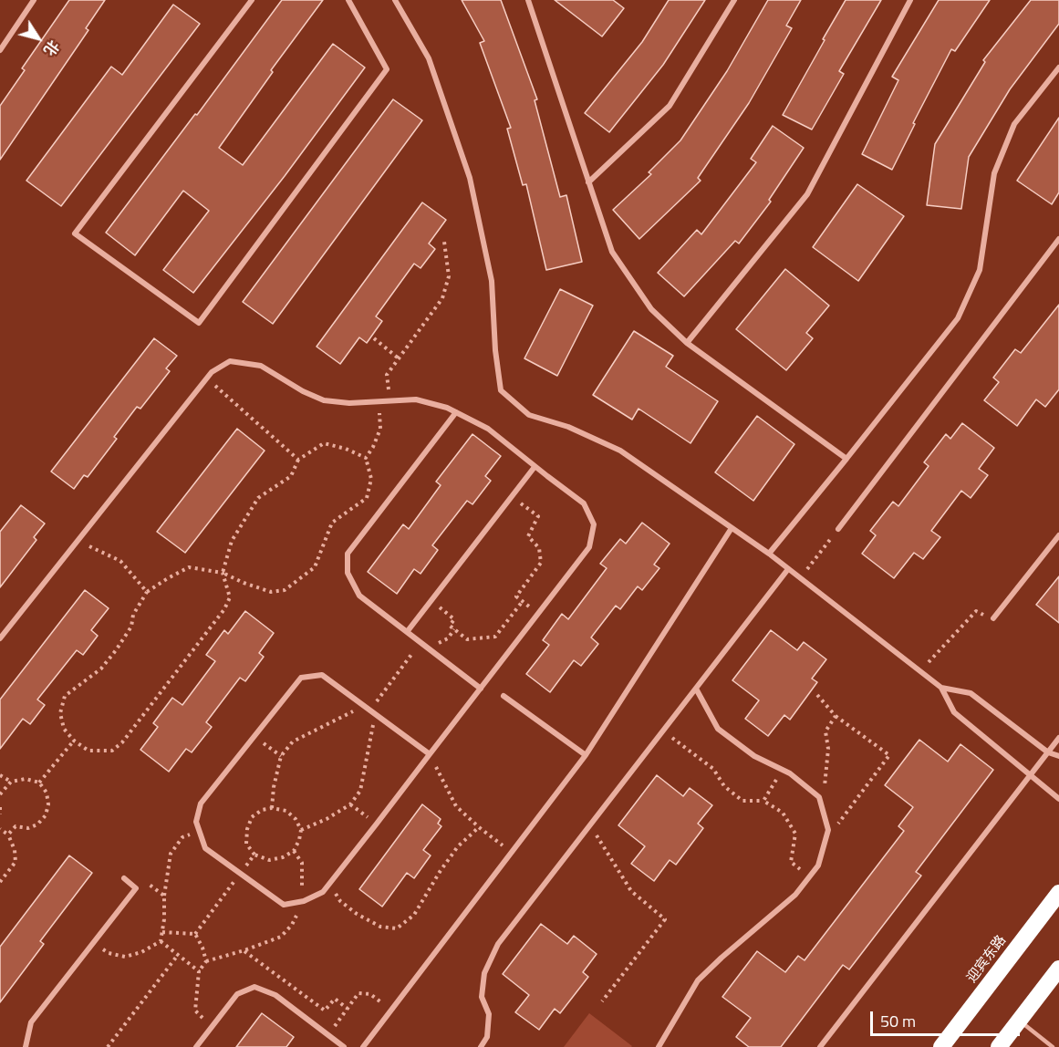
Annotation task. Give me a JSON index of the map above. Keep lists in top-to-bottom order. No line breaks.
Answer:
{"streets":{"highway":["迎宾东路"]},"scale_bar":"50 m","north":"bottom right"}
